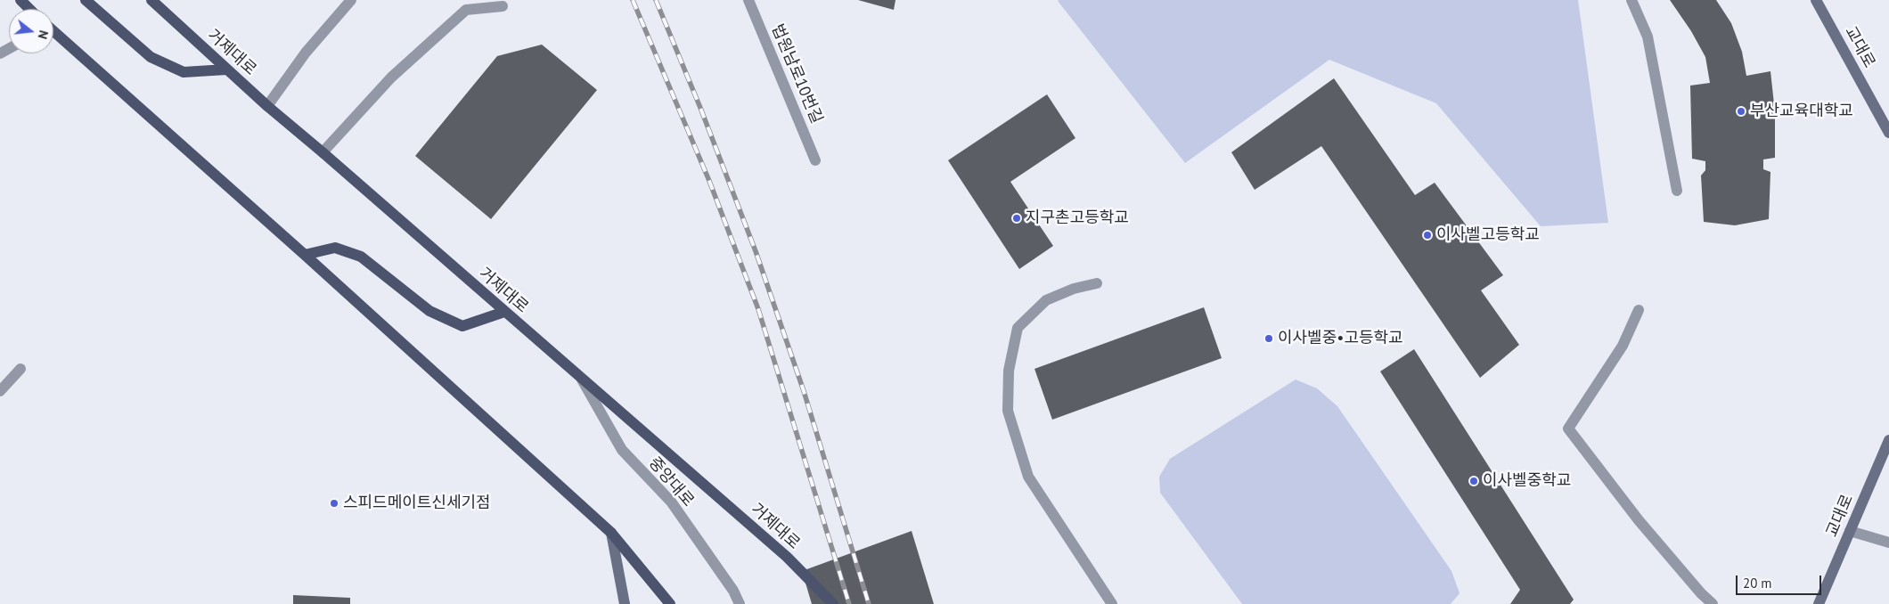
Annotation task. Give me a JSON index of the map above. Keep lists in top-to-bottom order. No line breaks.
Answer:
{"streets":{"main road":["교대로","거제대로"],"street":["법원남로10번길","중앙대로"]},"crossings":[["거제대로","중앙대로"]],"places":["부산교육대학교","지구촌고등학교","이사벨고등학교","이사벨중•고등학교","이사벨중학교","스피드메이트신세기점"],"scale_bar":"20 m","north":"right"}
